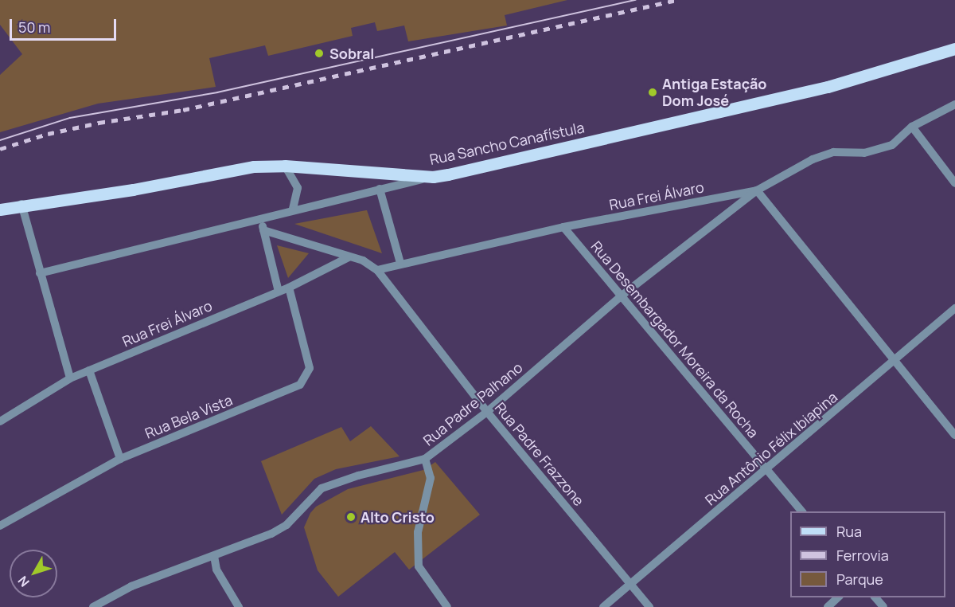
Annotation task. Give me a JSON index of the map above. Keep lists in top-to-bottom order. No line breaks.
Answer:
{"streets":{"main road":["Rua Sancho Canafístula"],"street":["Rua Frei Álvaro","Rua Desembargador Moreira da Rocha","Rua Padre Palhano","Rua Bela Vista","Rua Antônio Félix Ibiapina","Rua Padre Frazzone"]},"crossings":[["Rua Frei Álvaro","Rua Desembargador Moreira da Rocha"],["Rua Frei Álvaro","Rua Padre Palhano"],["Rua Frei Álvaro","Rua Bela Vista"],["Rua Frei Álvaro","Rua Padre Frazzone"],["Rua Desembargador Moreira da Rocha","Rua Padre Palhano"],["Rua Desembargador Moreira da Rocha","Rua Antônio Félix Ibiapina"],["Rua Padre Palhano","Rua Padre Frazzone"],["Rua Antônio Félix Ibiapina","Rua Padre Frazzone"]],"places":["Sobral","Antiga Estação Dom José","Alto Cristo"],"legend":["Rua","Ferrovia","Parque"],"scale_bar":"50 m","north":"bottom left"}
